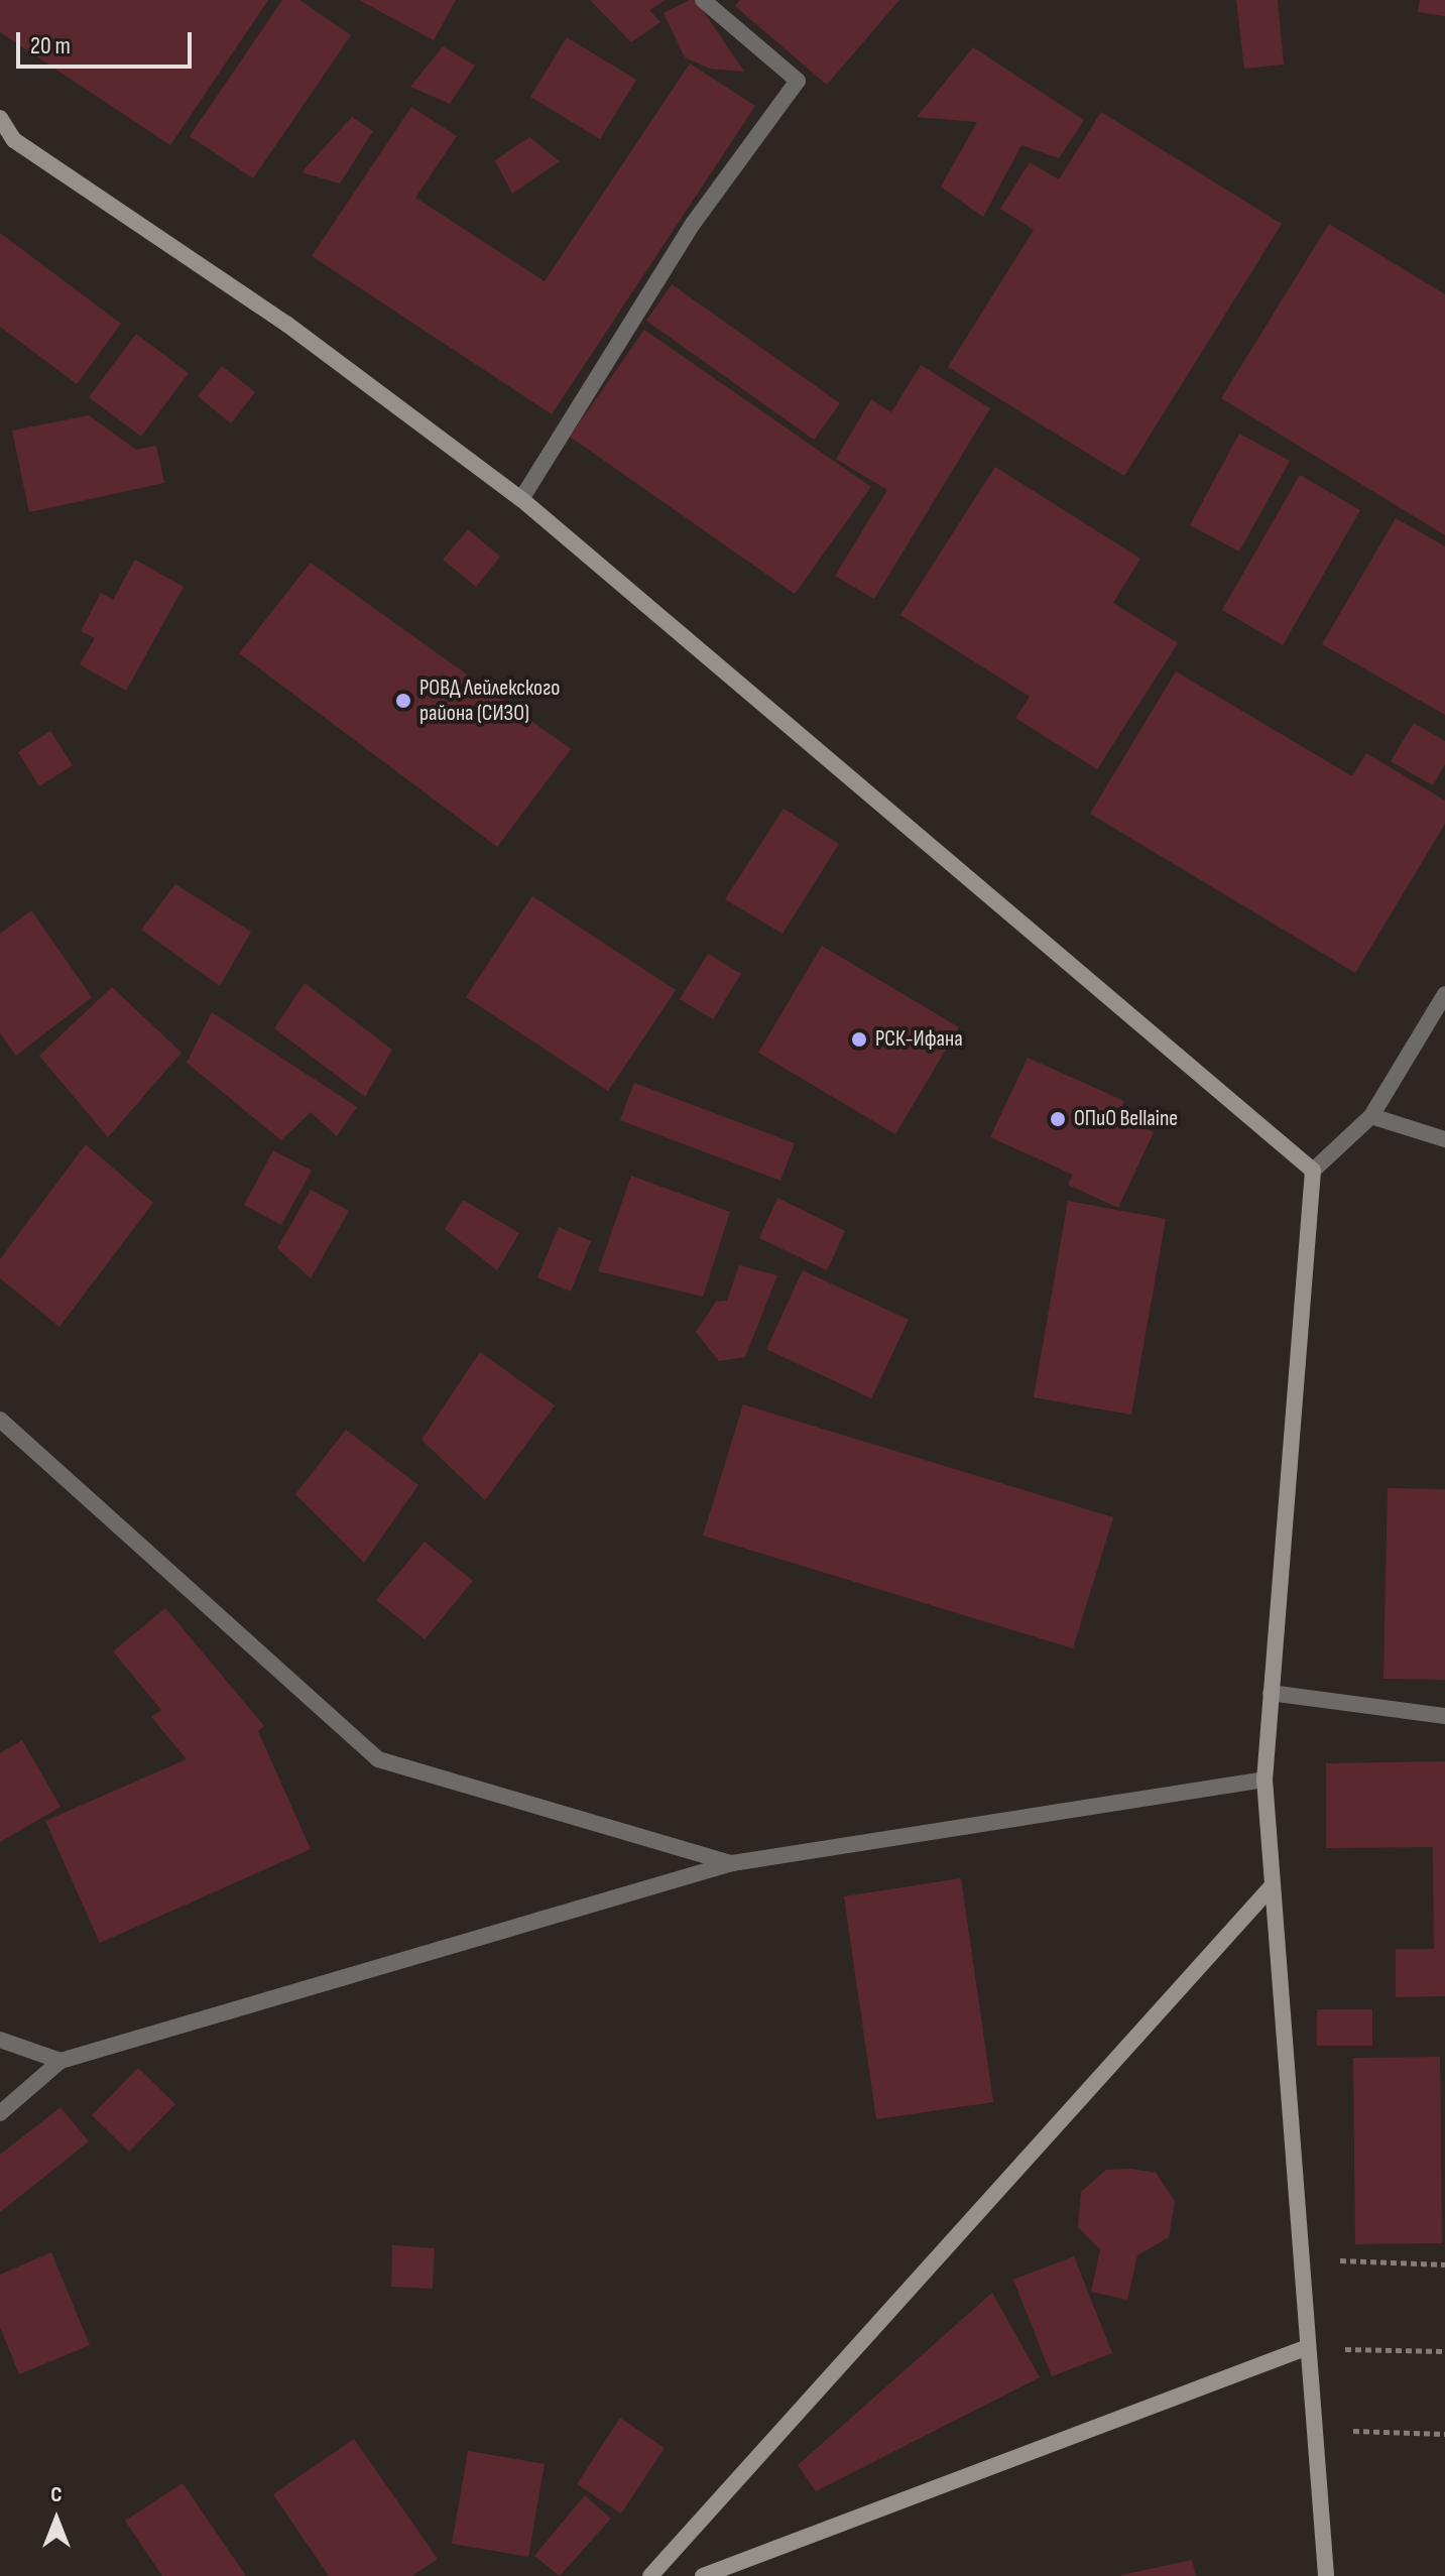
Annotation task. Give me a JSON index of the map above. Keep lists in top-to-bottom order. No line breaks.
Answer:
{"places":["РОВД Лейлекского района (СИЗО)","РСК-Ифана","ОПиО Bellaine"],"scale_bar":"20 m","north":"top"}
